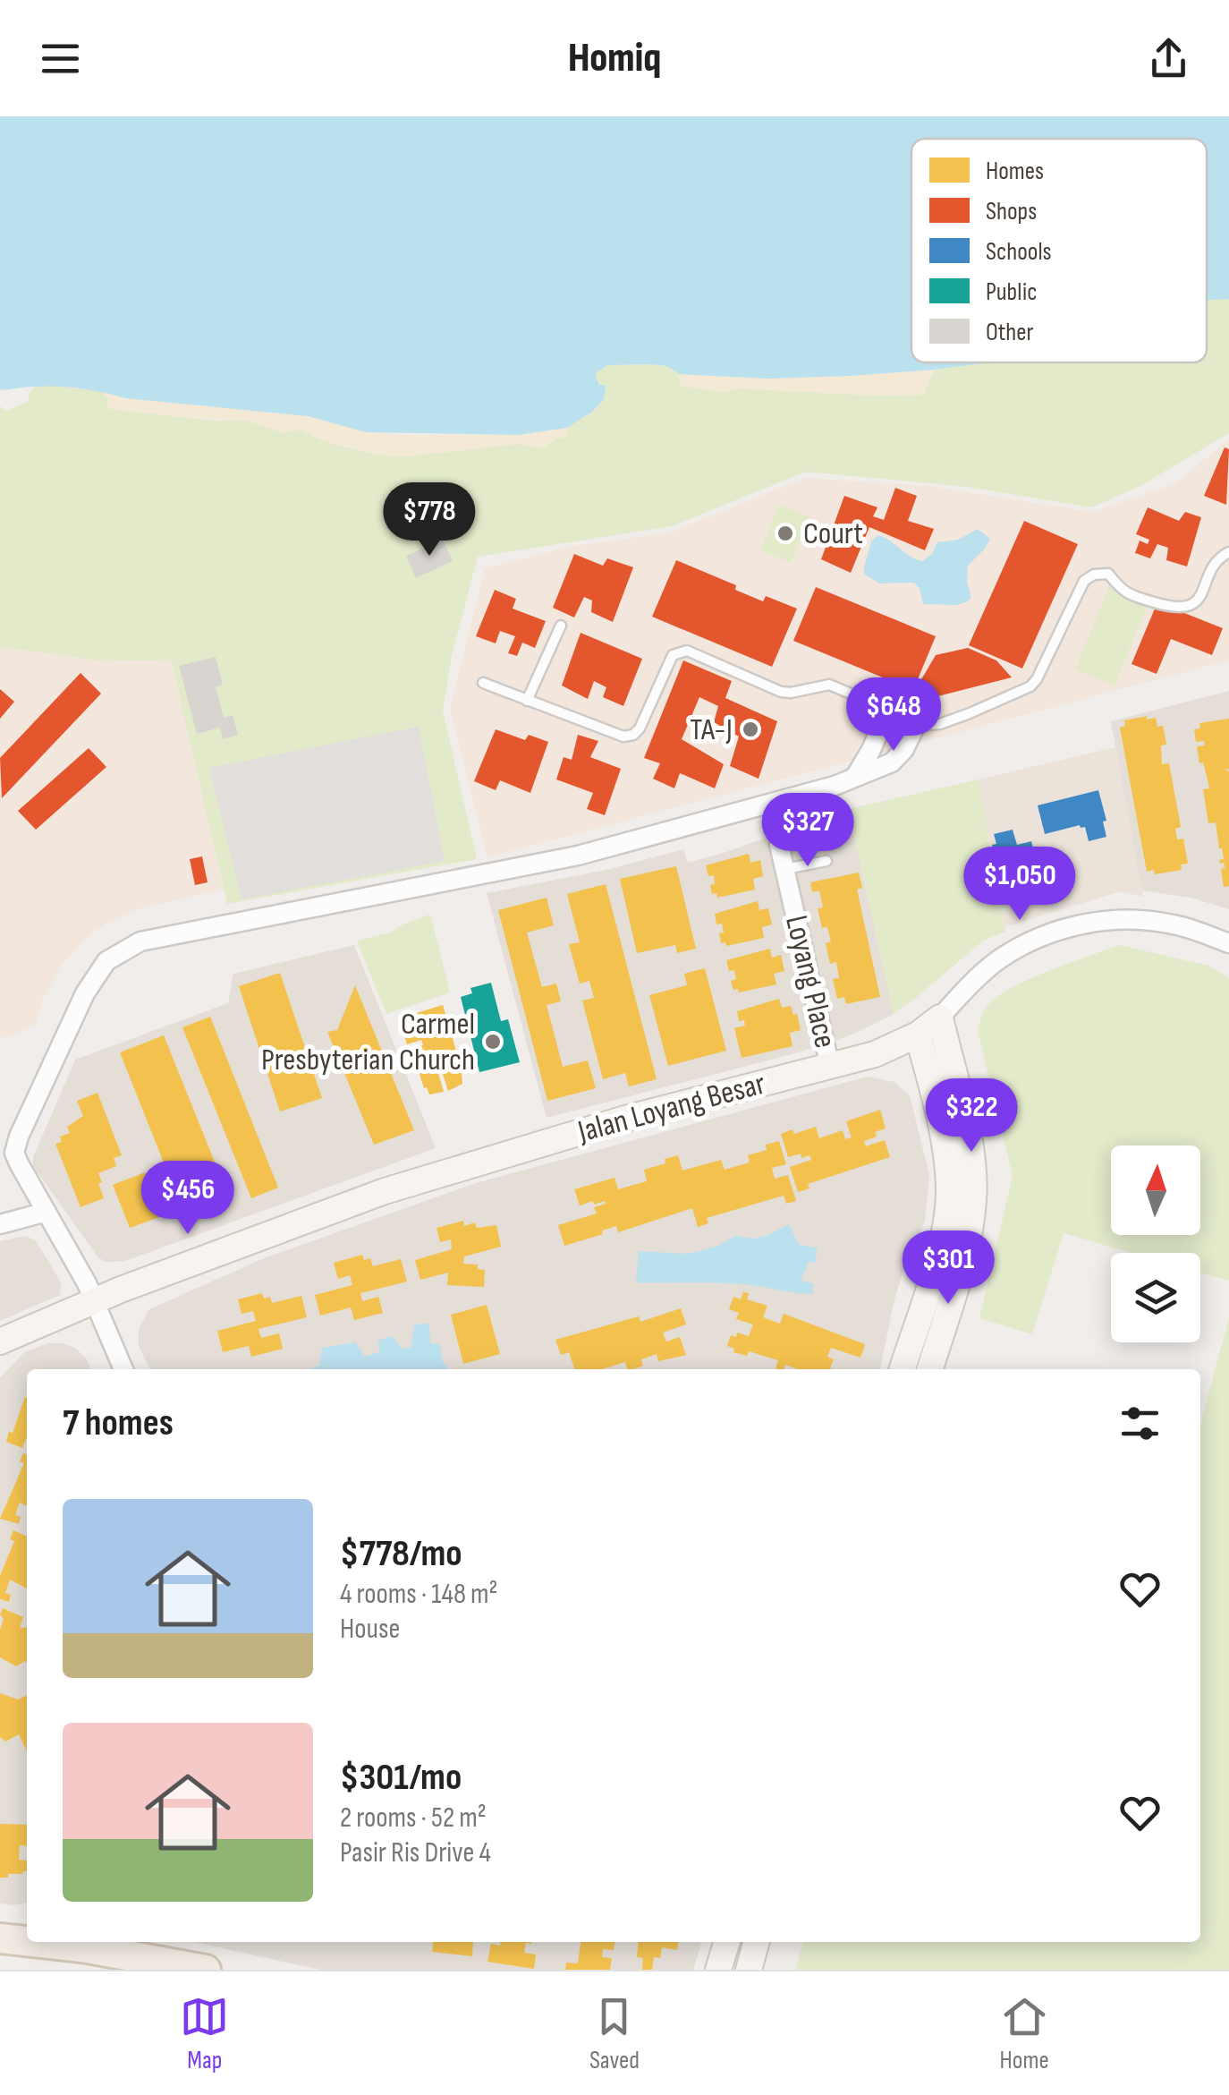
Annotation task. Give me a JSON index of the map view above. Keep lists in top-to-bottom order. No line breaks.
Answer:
{"streets":{"street":["Loyang Place","Jalan Loyang Besar"]},"crossings":[["Loyang Place","Jalan Loyang Besar"]],"places":["Court","TA-J","Carmel Presbyterian Church"],"legend":["Homes","Shops","Schools","Public","Other"],"north":"top","page":{"header":"Homiq","price":["$778","$648","$327","$1,050","$322","$456","$301"],"heading":"7 homes","list":[{"name":"$778/mo","note":"4 rooms · 148 m² · House"},{"name":"$301/mo","note":"2 rooms · 52 m² · Pasir Ris Drive 4"}],"tabs":["Map","Saved","Home"]}}
